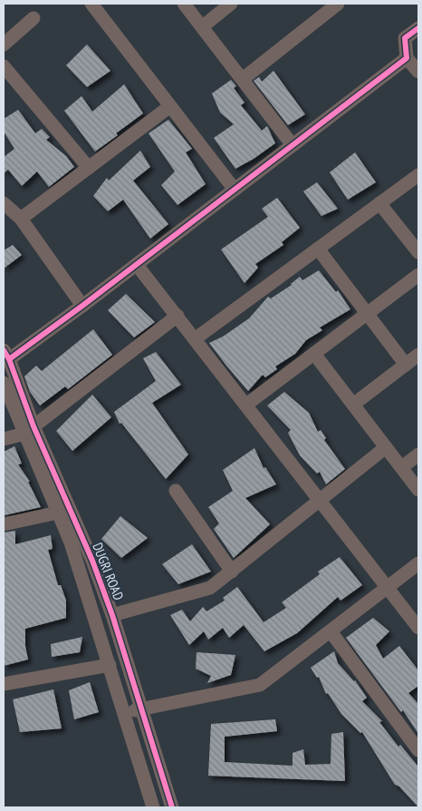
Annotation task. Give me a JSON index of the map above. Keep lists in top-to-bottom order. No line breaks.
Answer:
{"streets":{"street":["DUGRI ROAD"]}}
